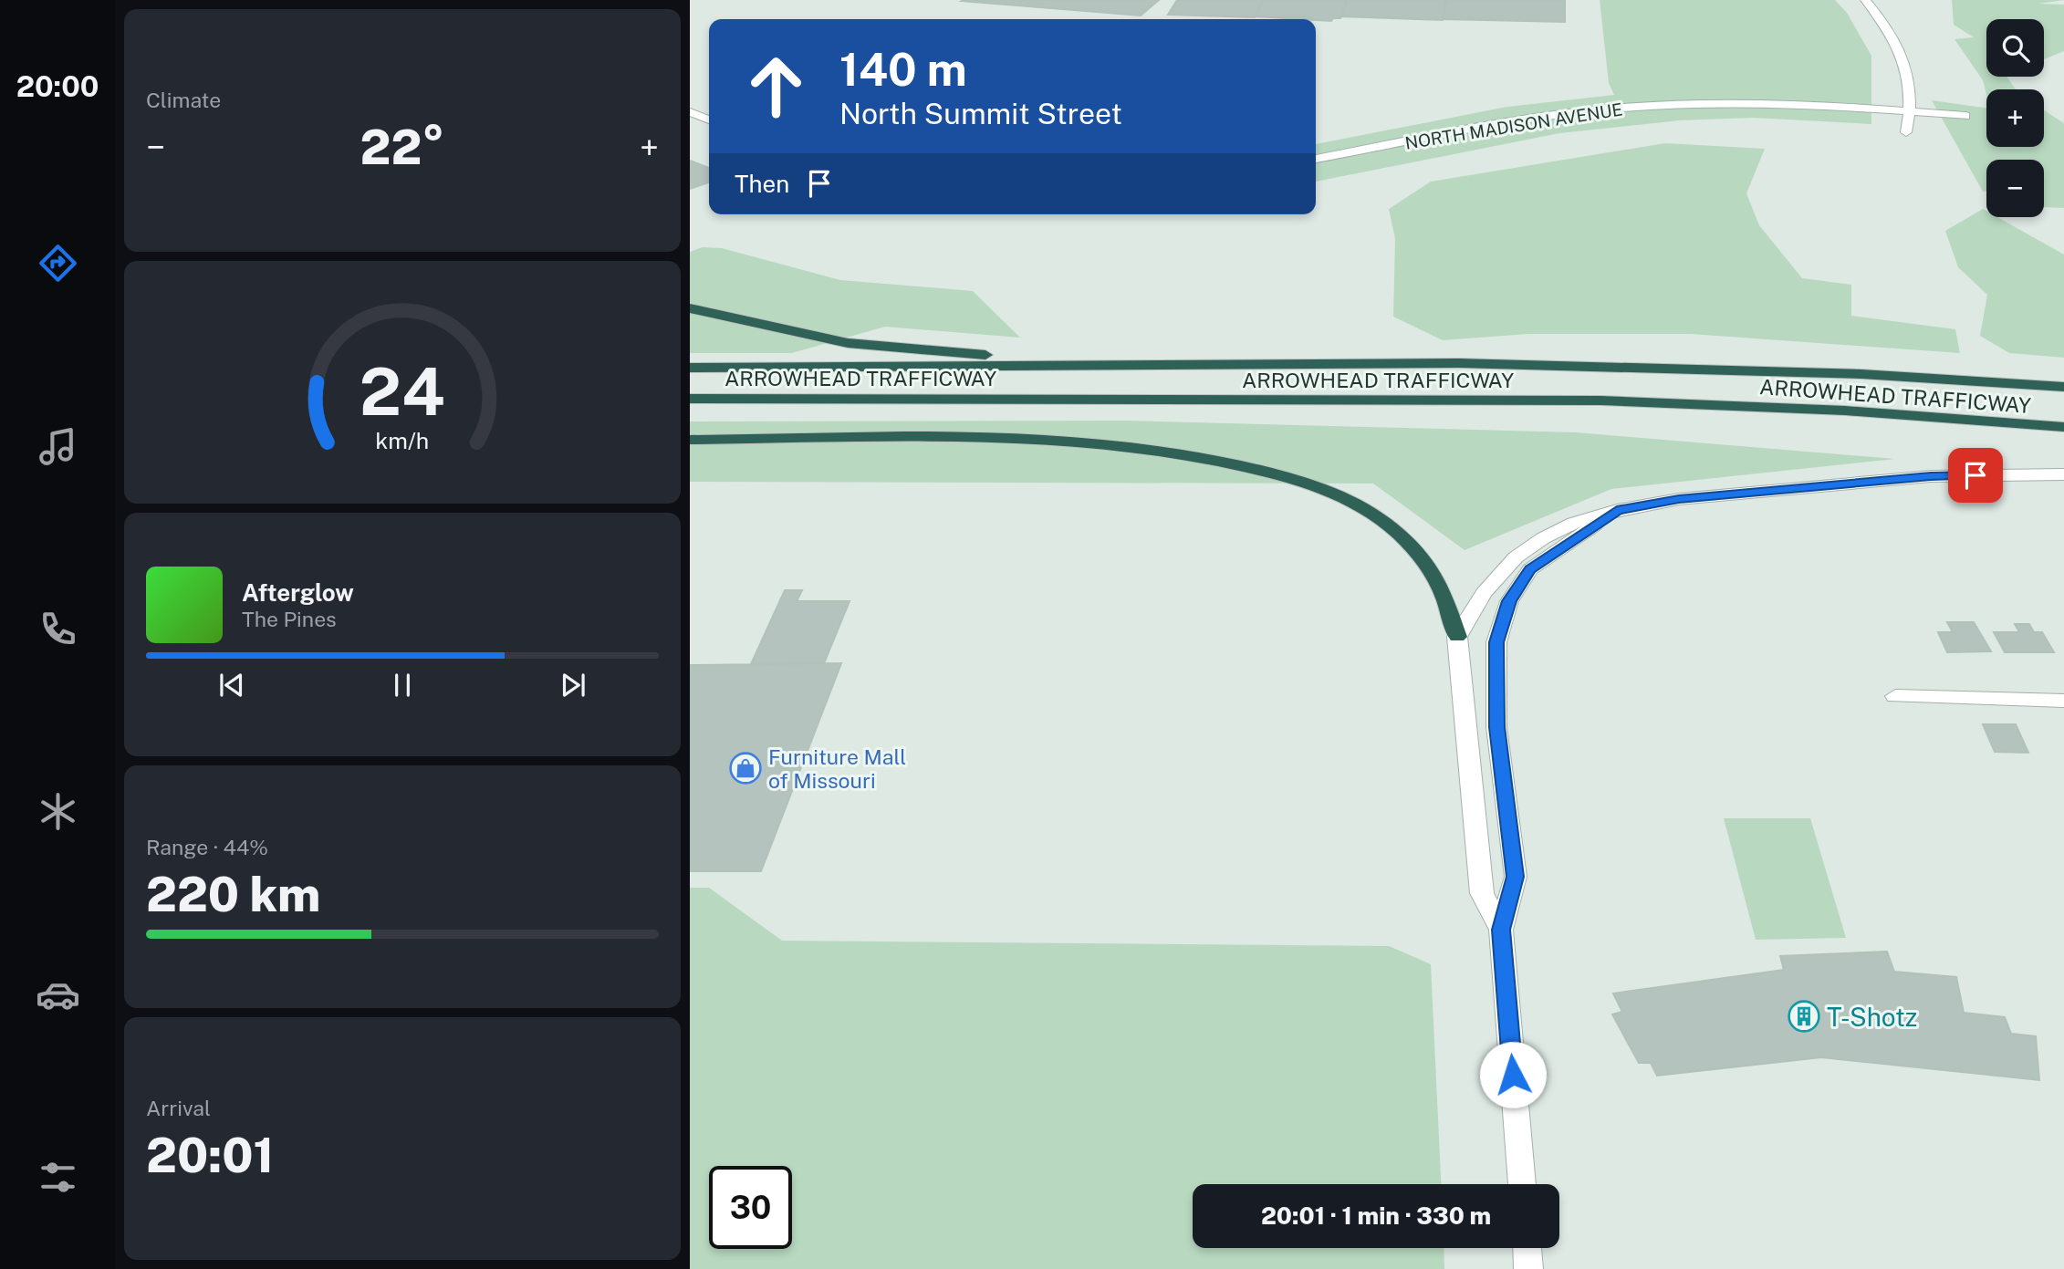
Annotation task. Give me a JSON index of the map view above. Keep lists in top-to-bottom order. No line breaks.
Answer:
{"streets":{"highway":["ARROWHEAD TRAFFICWAY"],"street":["NORTH MADISON AVENUE"]},"places":{"shop":["Furniture Mall of Missouri"],"building":["T-Shotz"]},"page":{"tabs":"20:00","tile":["Climate",["Range · 44%","220 km"],["Arrival","20:01"]],"map_buttons":["+","−"],"turn":["140 m","North Summit Street"],"heat":["−","22°","+"],"then":"Then","song":["Afterglow","The Pines"],"limit":"30","trip":"20:01 · 1 min · 330 m","gauge":["24","km/h"]}}
